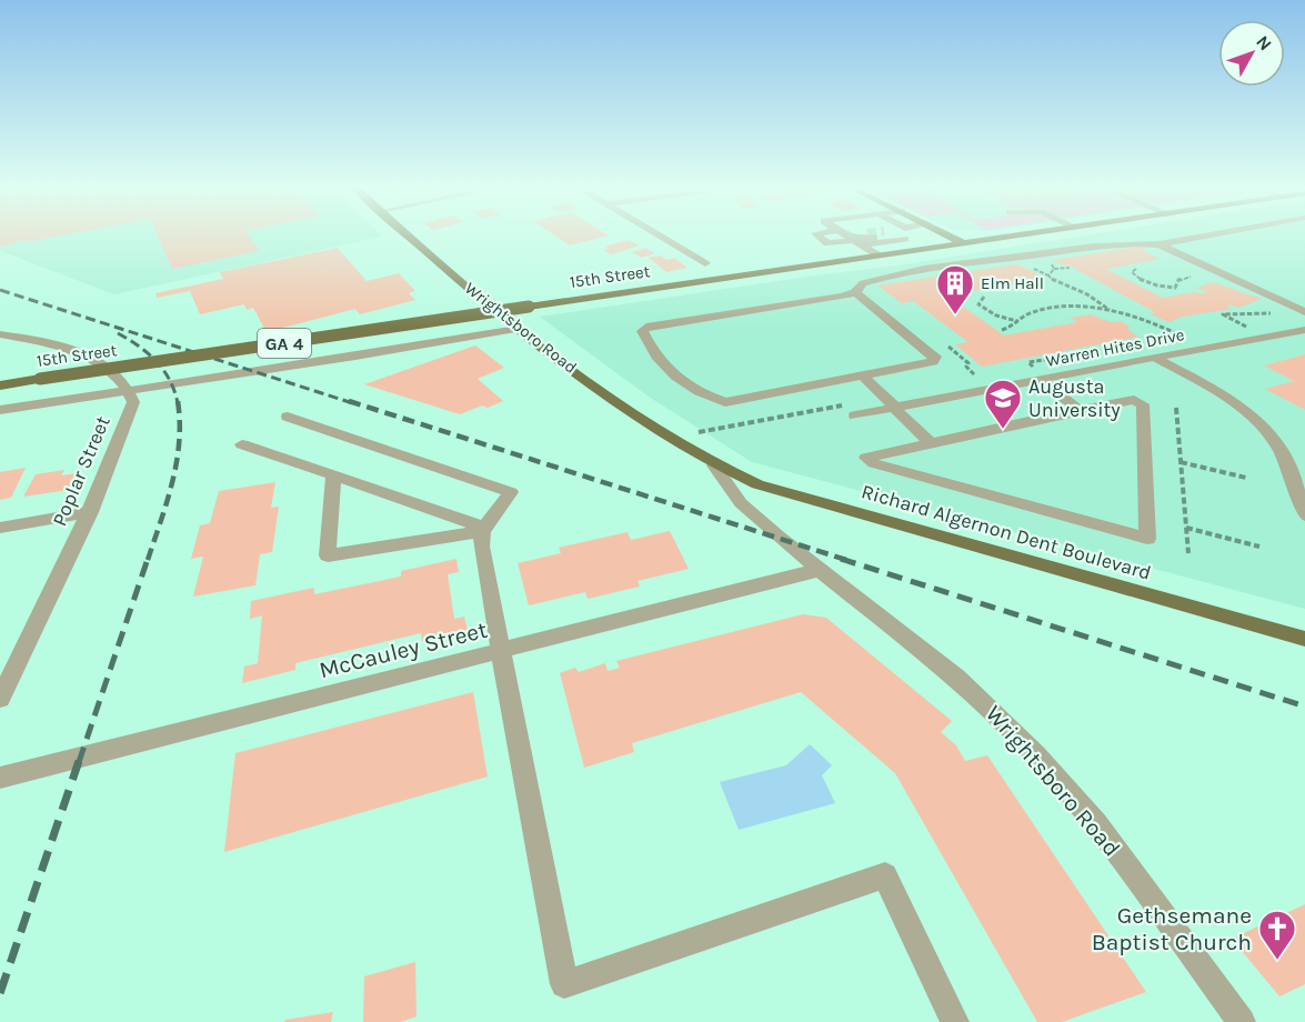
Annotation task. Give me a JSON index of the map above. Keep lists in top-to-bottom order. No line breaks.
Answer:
{"streets":{"main road":["15th Street","Wrightsboro Road","GA 4","Richard Algernon Dent Boulevard"],"street":["Warren Hites Drive","Poplar Street","McCauley Street"]},"crossings":[["Wrightsboro Road","Richard Algernon Dent Boulevard"],["Wrightsboro Road","McCauley Street"]],"places":{"building":["Elm Hall"],"school or university":["Augusta University"],"church":["Gethsemane Baptist Church"]},"north":"top right"}
